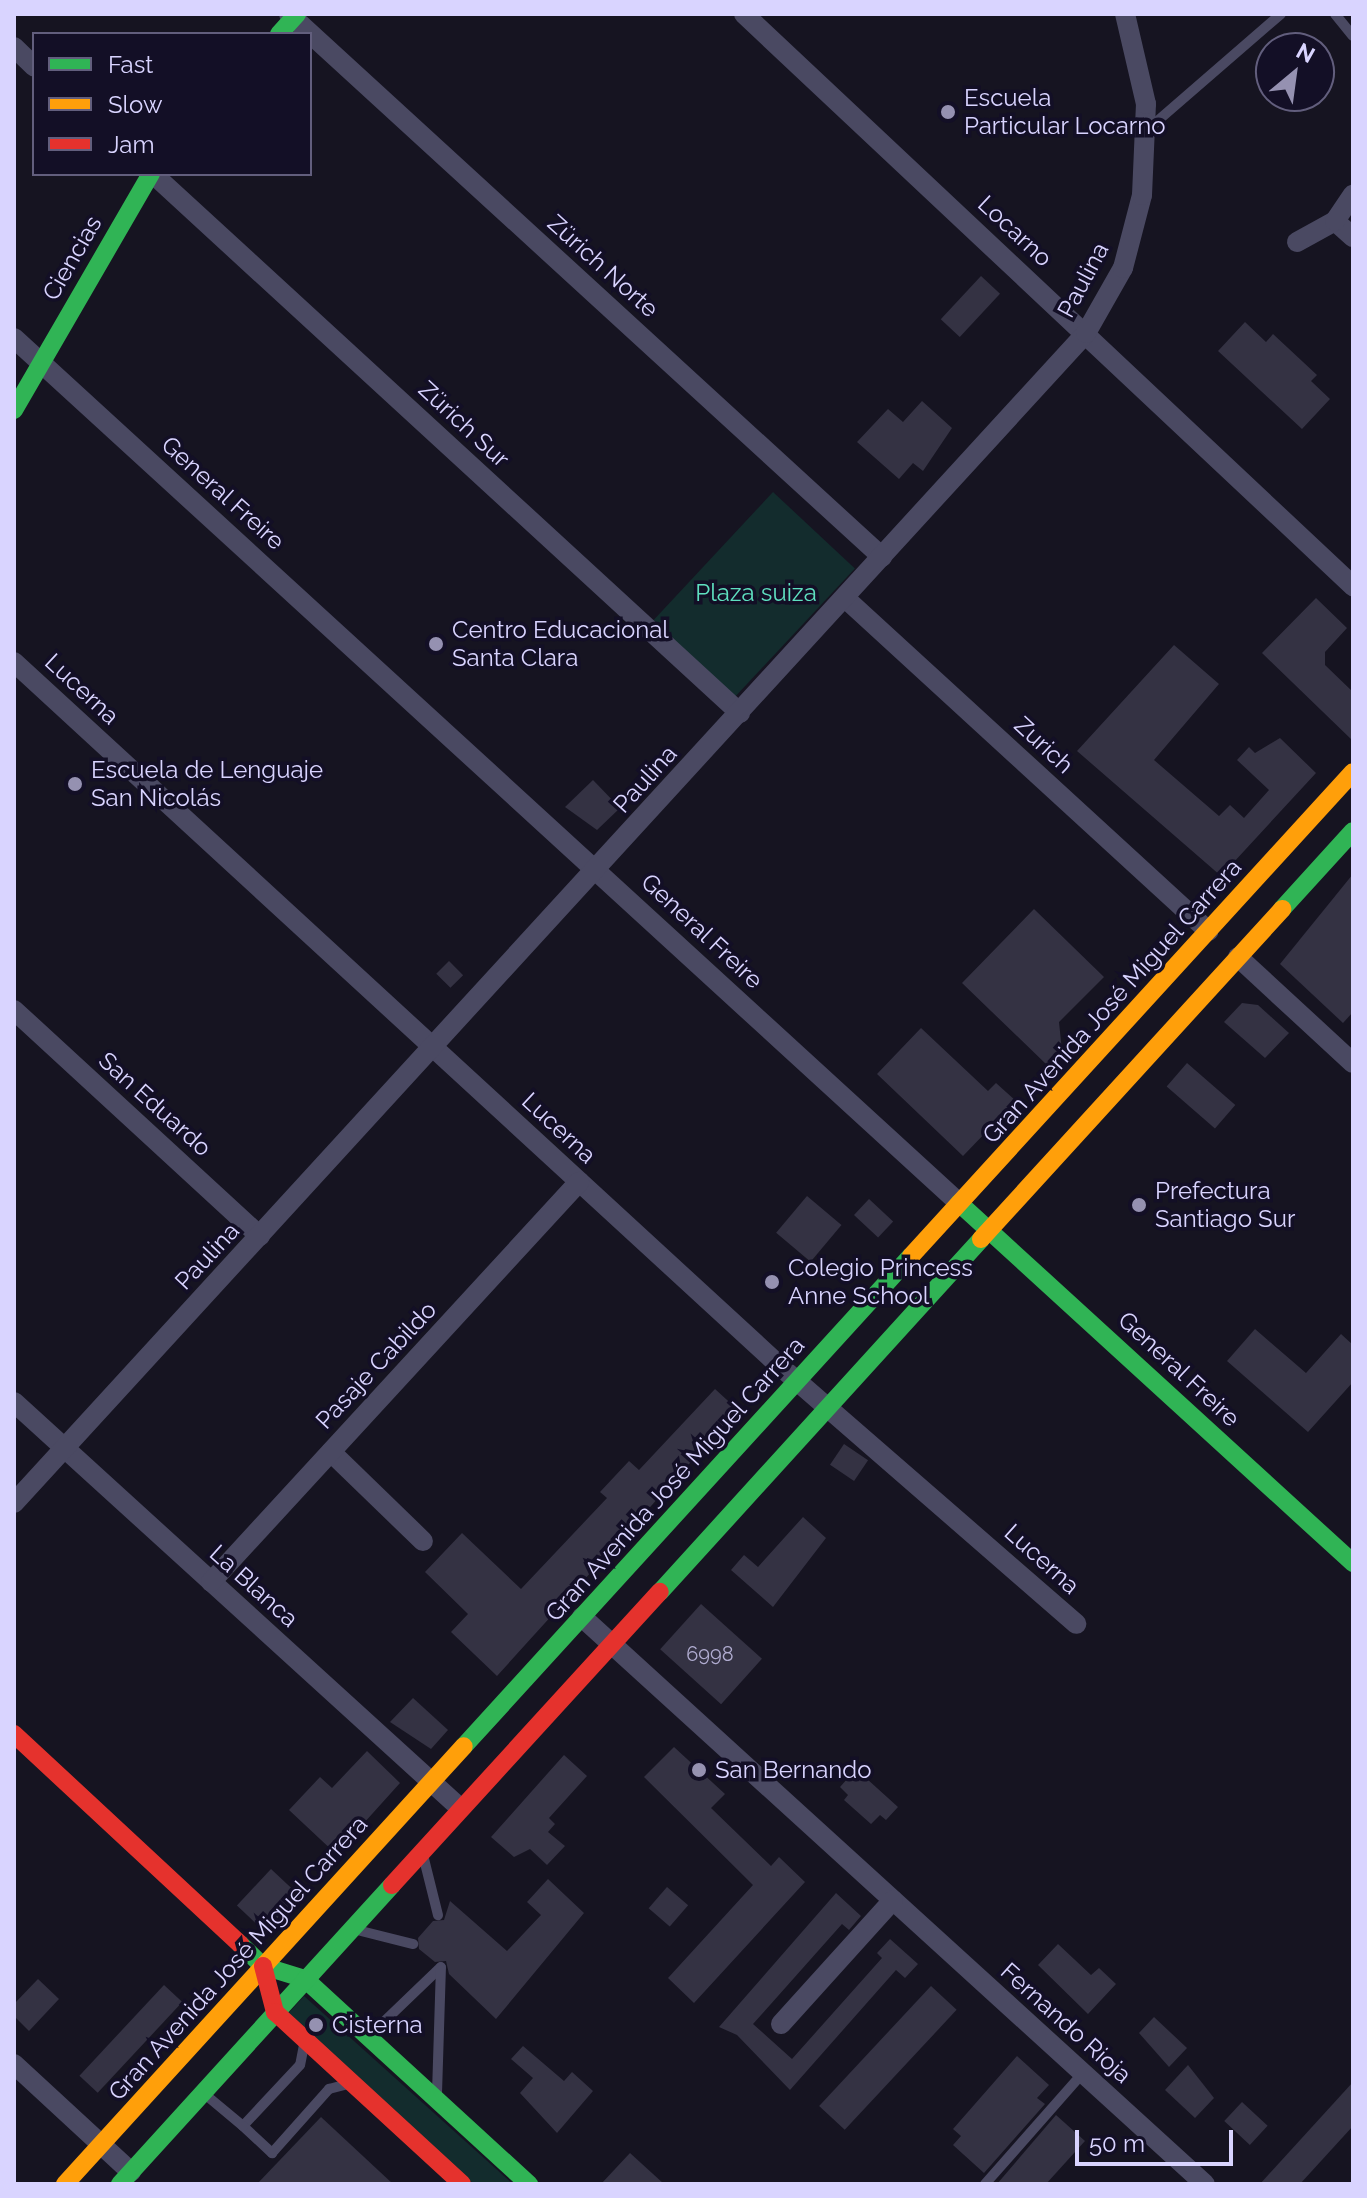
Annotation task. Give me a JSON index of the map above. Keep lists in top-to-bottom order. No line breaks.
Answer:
{"streets":{"main road":["Ciencias","General Freire","Gran Avenida José Miguel Carrera"],"street":["Locarno","Zürich Norte","Paulina","Zürich Sur","Lucerna","Zurich","San Eduardo","Pasaje Cabildo","La Blanca","Fernando Rioja"]},"crossings":[["Locarno","Paulina"],["Ciencias","General Freire"],["Zürich Norte","Paulina"],["Paulina","Zürich Sur"],["Paulina","General Freire"],["Paulina","Lucerna"],["Paulina","Zurich"],["Paulina","San Eduardo"],["Paulina","La Blanca"],["General Freire","Gran Avenida José Miguel Carrera"],["Lucerna","Gran Avenida José Miguel Carrera"],["Lucerna","Pasaje Cabildo"],["Zurich","Gran Avenida José Miguel Carrera"],["Gran Avenida José Miguel Carrera","La Blanca"],["Gran Avenida José Miguel Carrera","Fernando Rioja"],["Pasaje Cabildo","La Blanca"]],"parks":["Plaza suiza"],"places":["Escuela Particular Locarno","Centro Educacional Santa Clara","Escuela de Lenguaje San Nicolás","Prefectura Santiago Sur","Colegio Princess Anne School","San Bernando","Cisterna"],"house_numbers":["6998"],"legend":["Fast","Slow","Jam"],"scale_bar":"50 m","north":"top right"}
